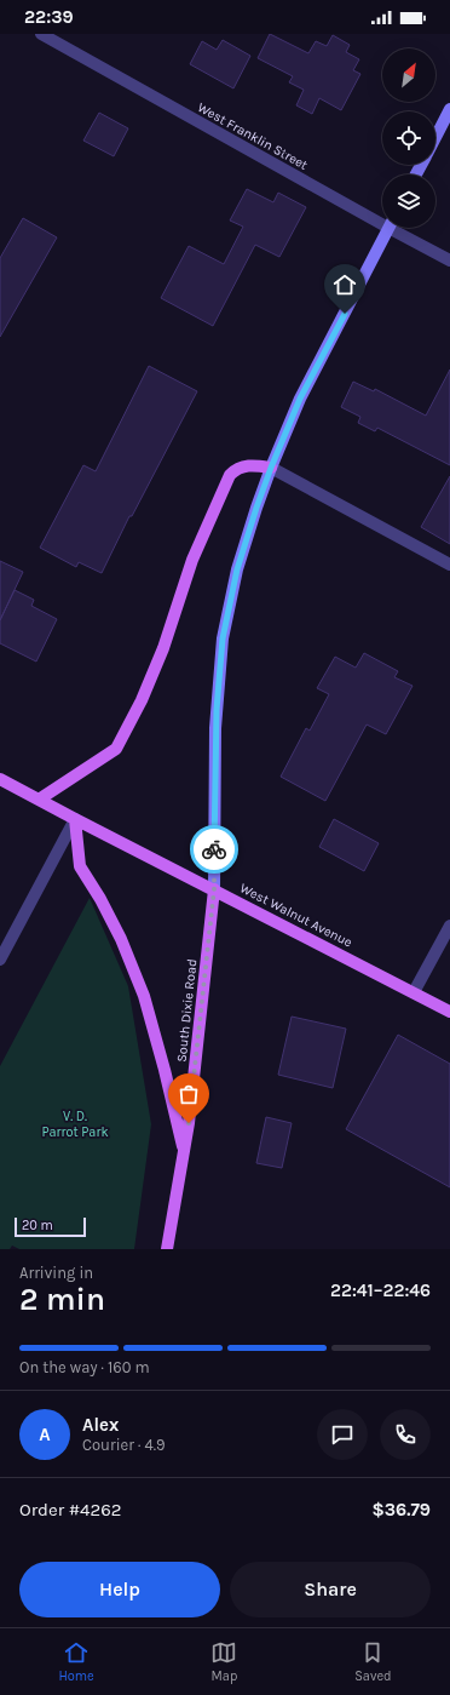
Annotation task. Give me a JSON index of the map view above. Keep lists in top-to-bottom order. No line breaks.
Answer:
{"streets":{"main road":["West Walnut Avenue","South Dixie Road"],"street":["West Franklin Street"]},"crossings":[["West Walnut Avenue","South Dixie Road"]],"parks":["V. D. Parrot Park"],"scale_bar":"20 m","north":"top right","page":{"status":"22:39","scale":"20 m","heading":["2 min","Arriving in","22:41–22:46"],"panel":["Alex","Courier · 4.9","Order #4262","$36.79"],"bar":"On the way · 160 m","round":"A","buttons":["Help","Share"],"tabs":["Home","Map","Saved"]}}
